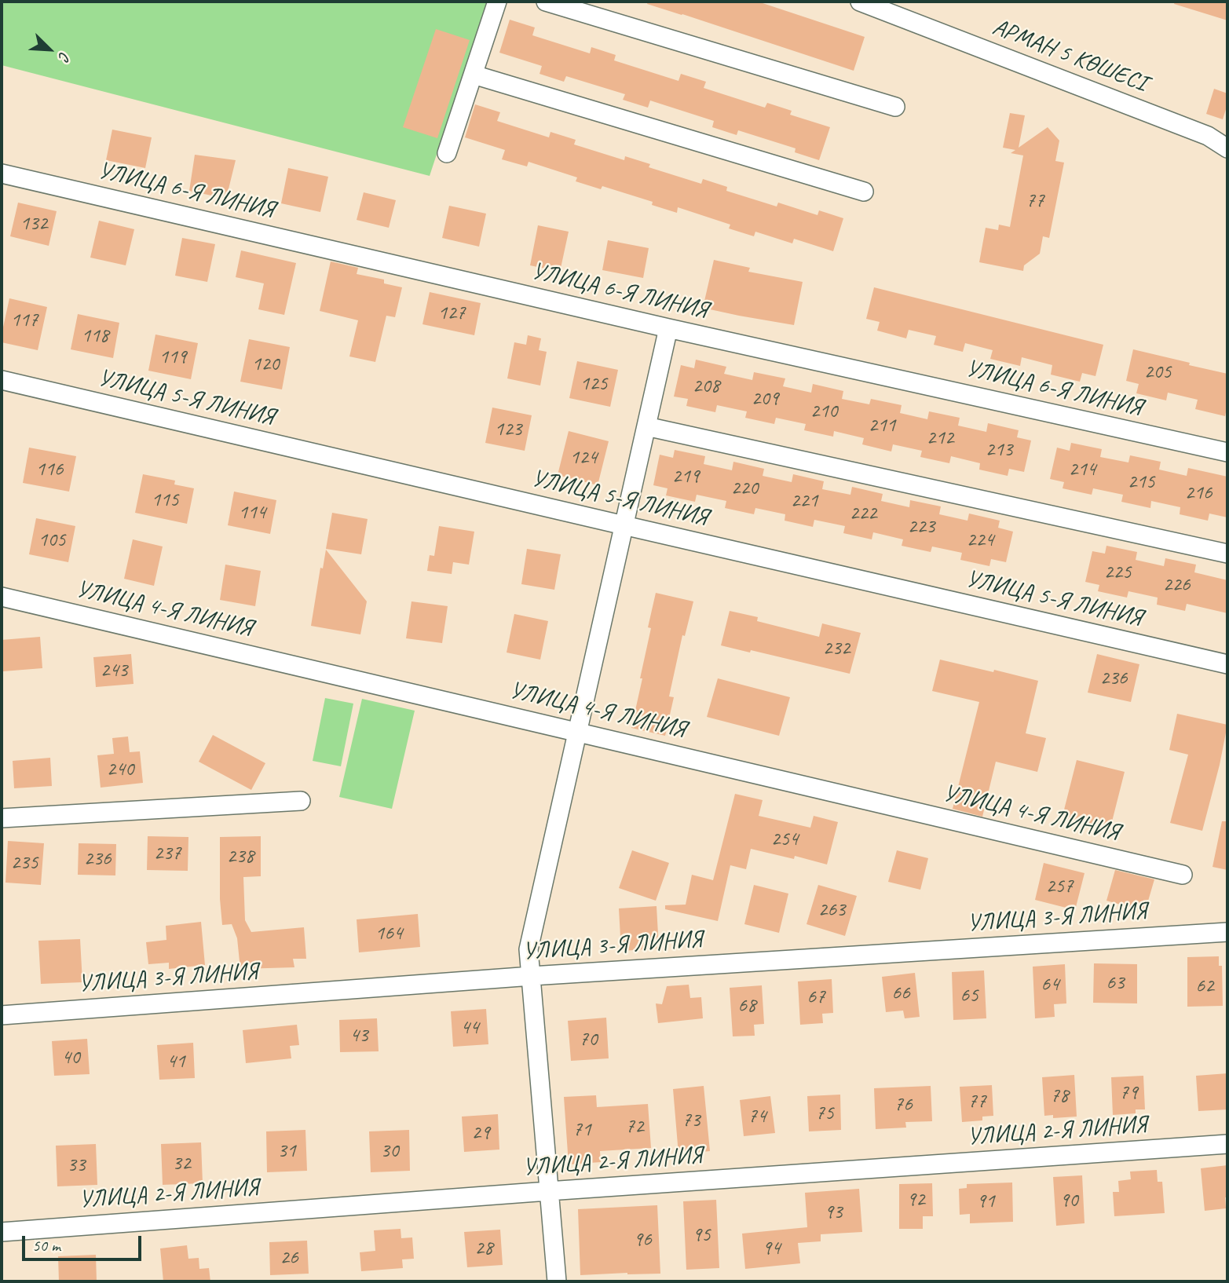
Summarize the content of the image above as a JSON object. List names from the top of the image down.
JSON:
{
  "streets": {
    "street": [
      "АРМАН 5 КӨШЕСІ",
      "УЛИЦА 6-Я ЛИНИЯ",
      "УЛИЦА 5-Я ЛИНИЯ",
      "УЛИЦА 4-Я ЛИНИЯ",
      "УЛИЦА 3-Я ЛИНИЯ",
      "УЛИЦА 2-Я ЛИНИЯ"
    ]
  },
  "house_numbers": [
    "77",
    "132",
    "127",
    "117",
    "118",
    "119",
    "120",
    "205",
    "125",
    "208",
    "209",
    "210",
    "211",
    "123",
    "212",
    "213",
    "124",
    "116",
    "214",
    "219",
    "215",
    "220",
    "216",
    "115",
    "221",
    "114",
    "222",
    "223",
    "105",
    "224",
    "225",
    "226",
    "232",
    "243",
    "236",
    "240",
    "254",
    "237",
    "238",
    "236",
    "235",
    "257",
    "263",
    "164",
    "63",
    "64",
    "62",
    "66",
    "65",
    "67",
    "68",
    "44",
    "43",
    "70",
    "40",
    "41",
    "79",
    "78",
    "77",
    "76",
    "75",
    "74",
    "73",
    "72",
    "71",
    "29",
    "31",
    "30",
    "32",
    "33",
    "92",
    "90",
    "91",
    "93",
    "95",
    "96",
    "28",
    "94",
    "26"
  ],
  "scale_bar": "50 m",
  "north": "bottom right"
}
